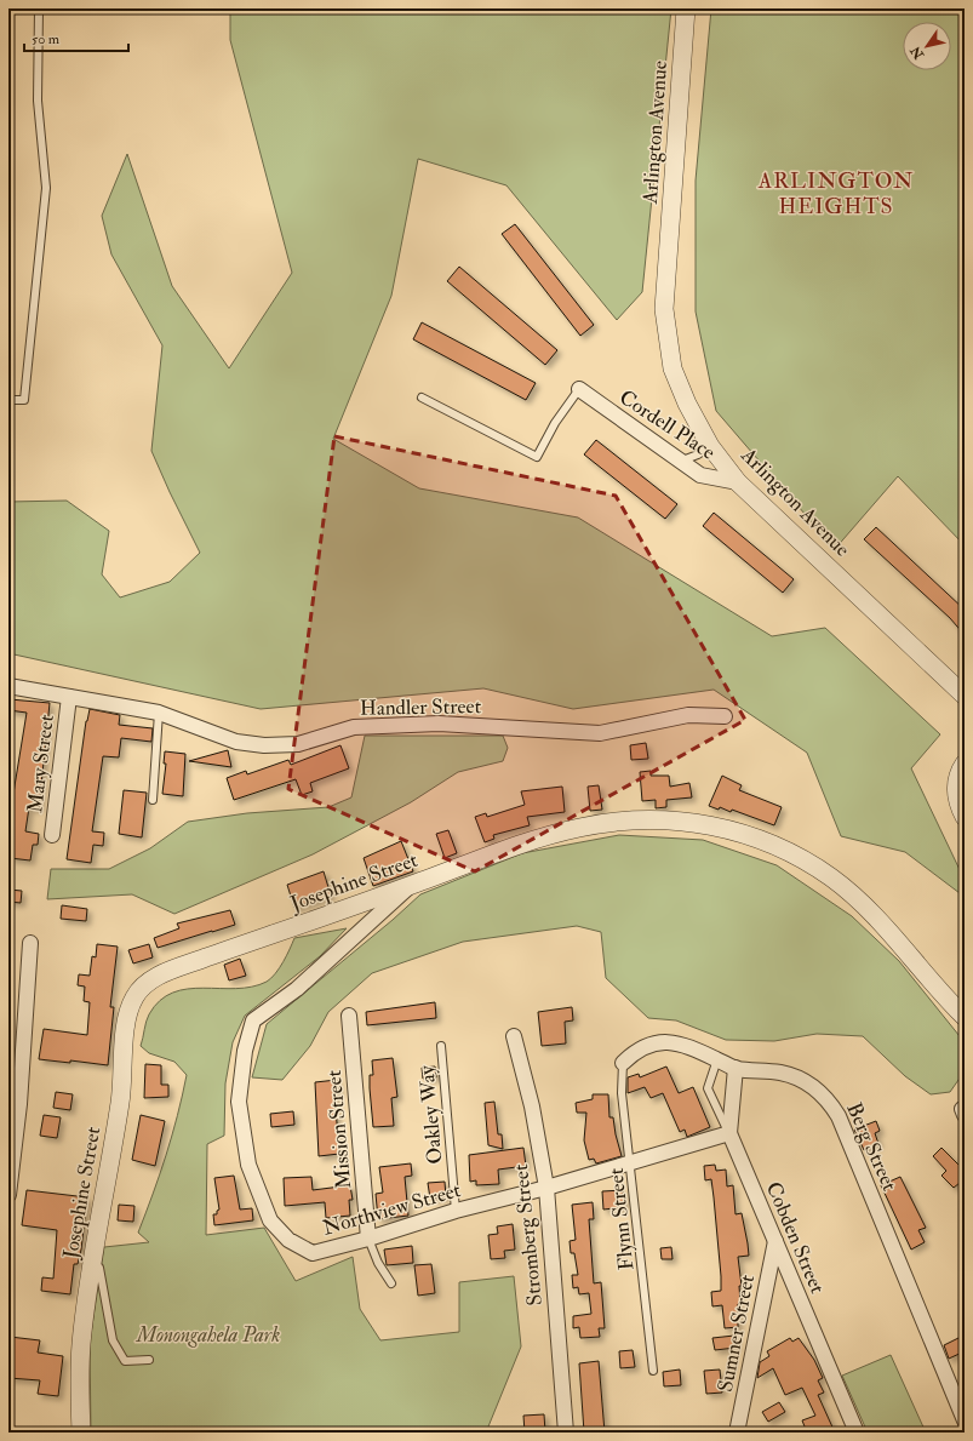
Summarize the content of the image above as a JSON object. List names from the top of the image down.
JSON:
{
  "streets": {
    "street": [
      "Arlington Avenue",
      "Cordell Place",
      "Handler Street",
      "Mary Street",
      "Josephine Street",
      "Mission Street",
      "Berg Street",
      "Northview Street",
      "Stromberg Street",
      "Cobden Street",
      "Sumner Street"
    ],
    "lane": ["Oakley Way", "Flynn Street"]
  },
  "crossings": [
    ["Arlington Avenue", "Cordell Place"],
    ["Handler Street", "Mary Street"],
    ["Josephine Street", "Northview Street"],
    ["Oakley Way", "Northview Street"],
    ["Mission Street", "Northview Street"],
    ["Berg Street", "Flynn Street"],
    ["Berg Street", "Cobden Street"],
    ["Northview Street", "Flynn Street"],
    ["Northview Street", "Stromberg Street"],
    ["Northview Street", "Cobden Street"],
    ["Cobden Street", "Sumner Street"]
  ],
  "districts": ["ARLINGTON HEIGHTS"],
  "parks": ["Monongahela Park"],
  "scale_bar": "50 m",
  "north": "bottom left"
}
